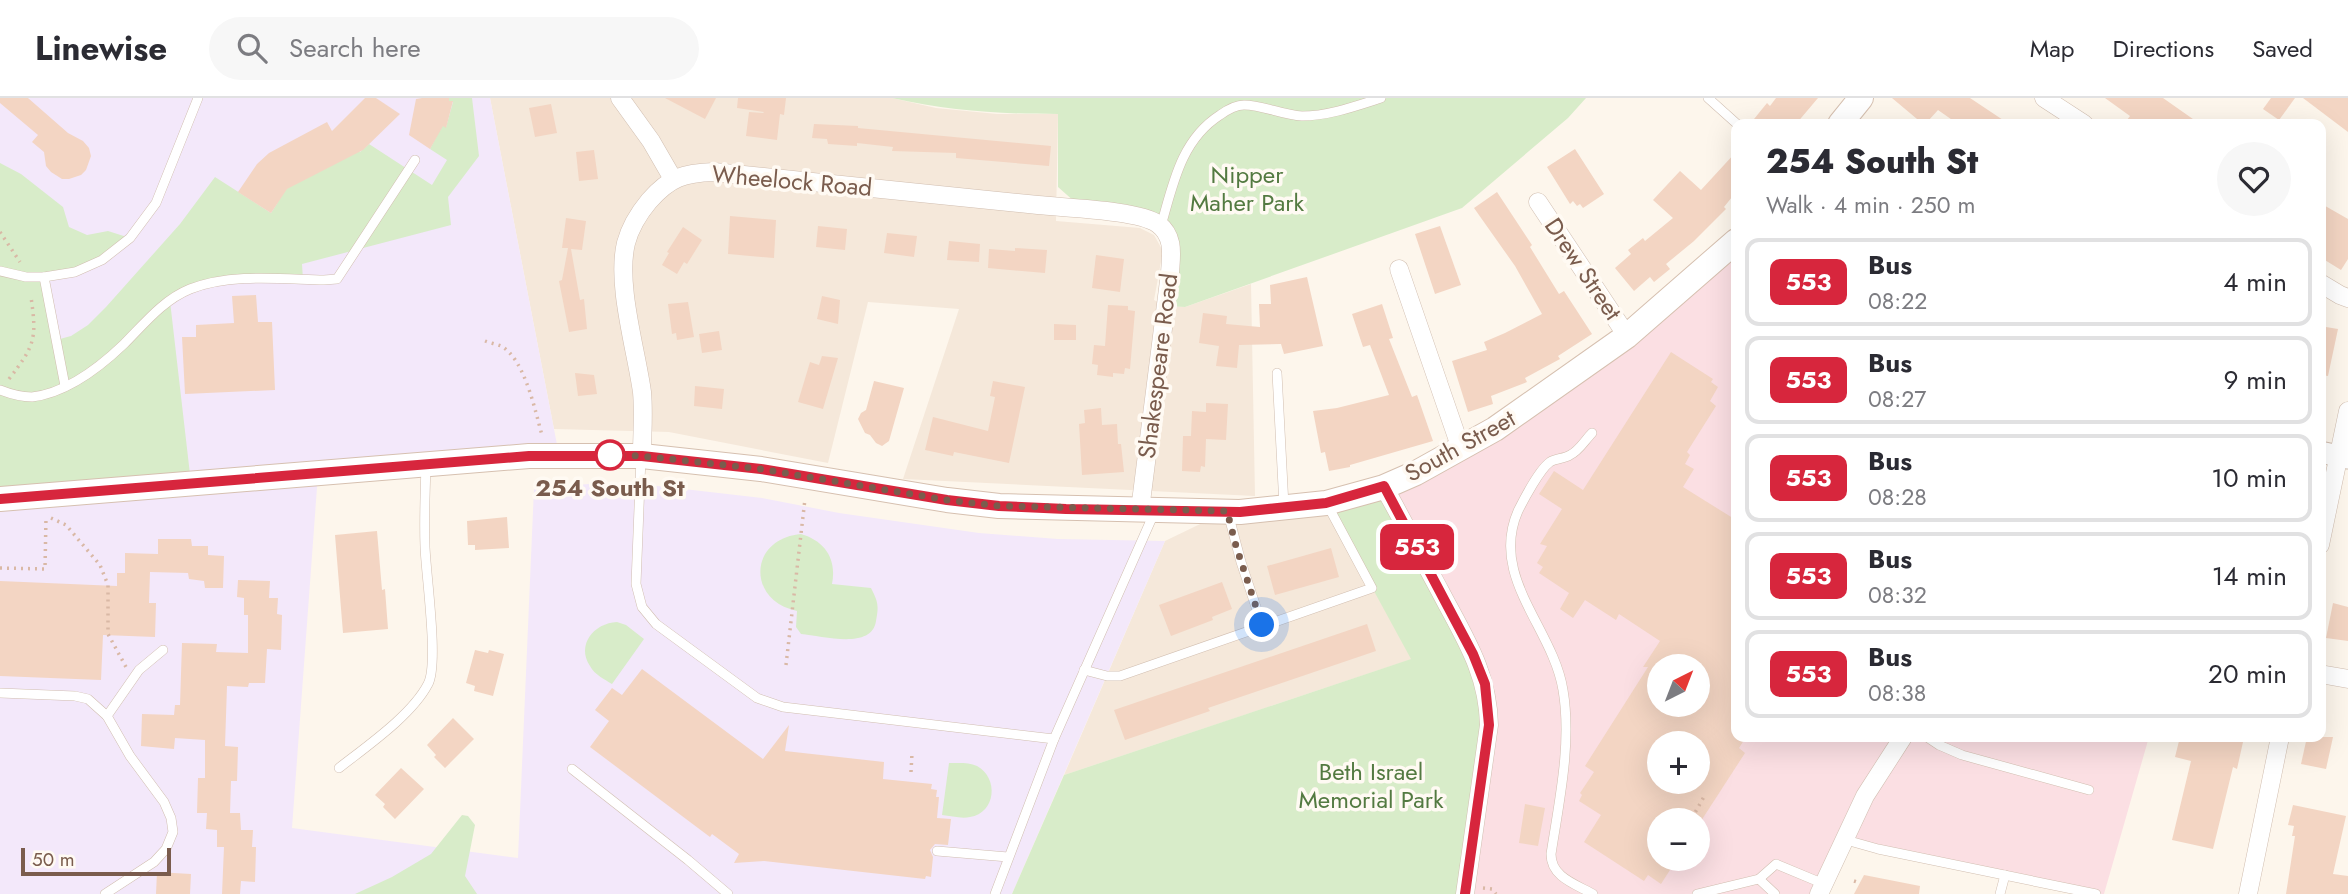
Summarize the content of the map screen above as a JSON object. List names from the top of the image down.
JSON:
{
  "streets": {
    "main road": ["South Street"],
    "street": ["Wheelock Road", "Drew Street", "Shakespeare Road"]
  },
  "crossings": [
    ["Wheelock Road", "Shakespeare Road"],
    ["Drew Street", "South Street"],
    ["Shakespeare Road", "South Street"]
  ],
  "parks": ["Nipper Maher Park", "Beth Israel Memorial Park"],
  "places": ["254 South St"],
  "lines": ["bus line 553"],
  "scale_bar": "50 m",
  "north": "top right",
  "page": {
    "header": "Linewise",
    "search": "Search here",
    "nav": ["Map", "Directions", "Saved"],
    "on_map": "553",
    "heading": ["254 South St", "Walk · 4 min · 250 m"],
    "list": [
      {
        "mark": "553",
        "name": "Bus",
        "note": "08:22",
        "value": "4 min"
      },
      {
        "mark": "553",
        "name": "Bus",
        "note": "08:27",
        "value": "9 min"
      },
      {
        "mark": "553",
        "name": "Bus",
        "note": "08:28",
        "value": "10 min"
      },
      {
        "mark": "553",
        "name": "Bus",
        "note": "08:32",
        "value": "14 min"
      },
      {
        "mark": "553",
        "name": "Bus",
        "note": "08:38",
        "value": "20 min"
      }
    ],
    "map_buttons": ["+", "−"],
    "scale": "50 m"
  }
}
